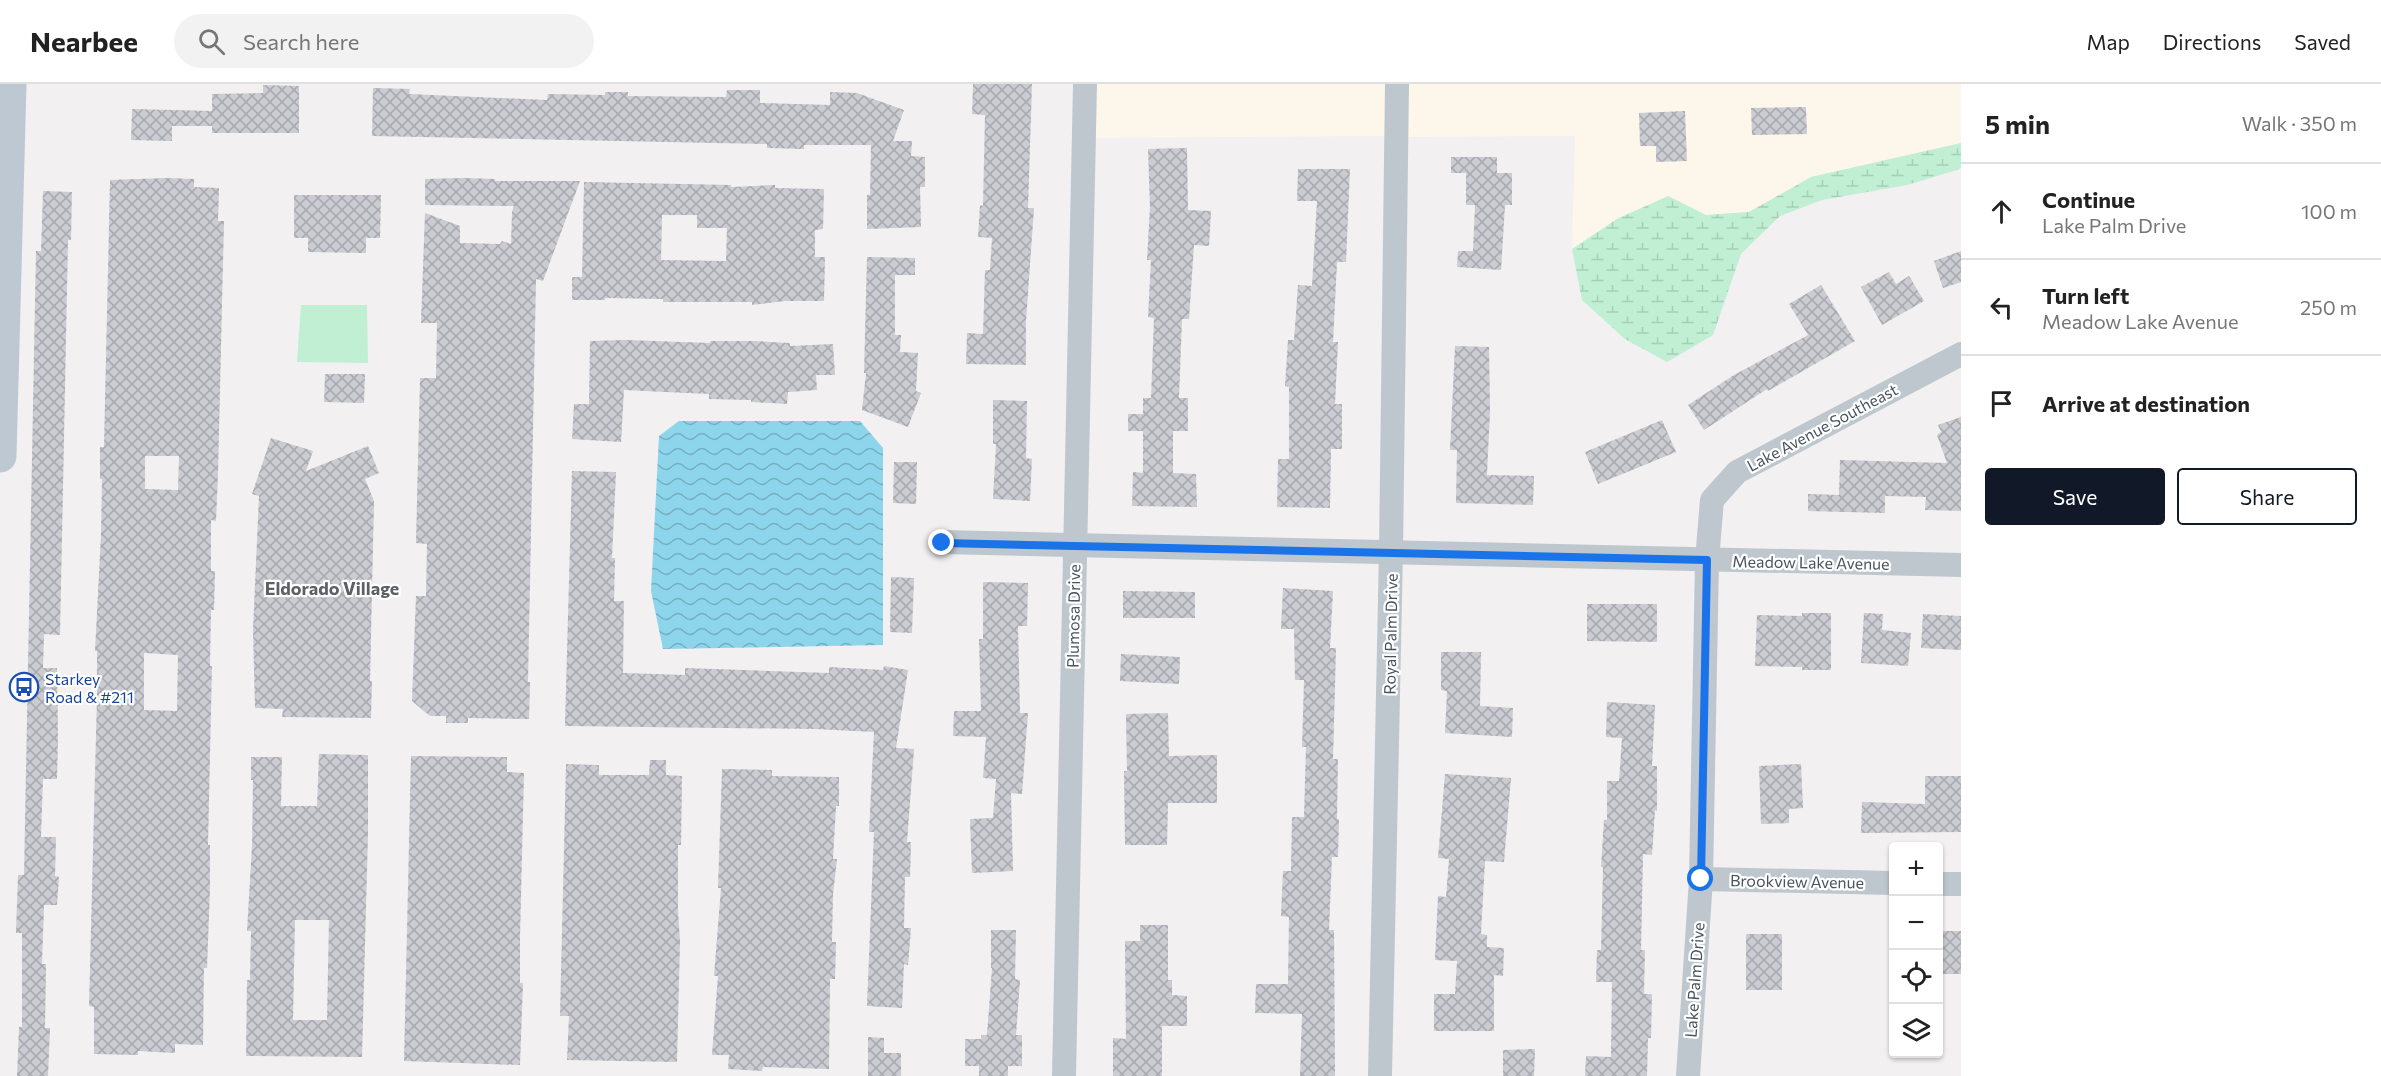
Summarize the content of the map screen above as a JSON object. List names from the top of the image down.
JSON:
{
  "streets": {
    "street": [
      "Lake Avenue Southeast",
      "Meadow Lake Avenue",
      "Plumosa Drive",
      "Royal Palm Drive",
      "Brookview Avenue",
      "Lake Palm Drive"
    ]
  },
  "crossings": [
    ["Lake Avenue Southeast", "Meadow Lake Avenue"],
    ["Lake Avenue Southeast", "Lake Palm Drive"],
    ["Meadow Lake Avenue", "Plumosa Drive"],
    ["Meadow Lake Avenue", "Royal Palm Drive"],
    ["Meadow Lake Avenue", "Lake Palm Drive"],
    ["Brookview Avenue", "Lake Palm Drive"]
  ],
  "districts": ["Eldorado Village"],
  "places": {
    "bus stop": ["Starkey Road & #211"]
  },
  "page": {
    "header": "Nearbee",
    "search": "Search here",
    "nav": ["Map", "Directions", "Saved"],
    "heading": ["5 min", "Walk · 350 m"],
    "list": [
      ["Continue", "Lake Palm Drive", "100 m"],
      ["Turn left", "Meadow Lake Avenue", "250 m"],
      "Arrive at destination"
    ],
    "buttons": ["Save", "Share"],
    "map_buttons": ["+", "−"]
  }
}
